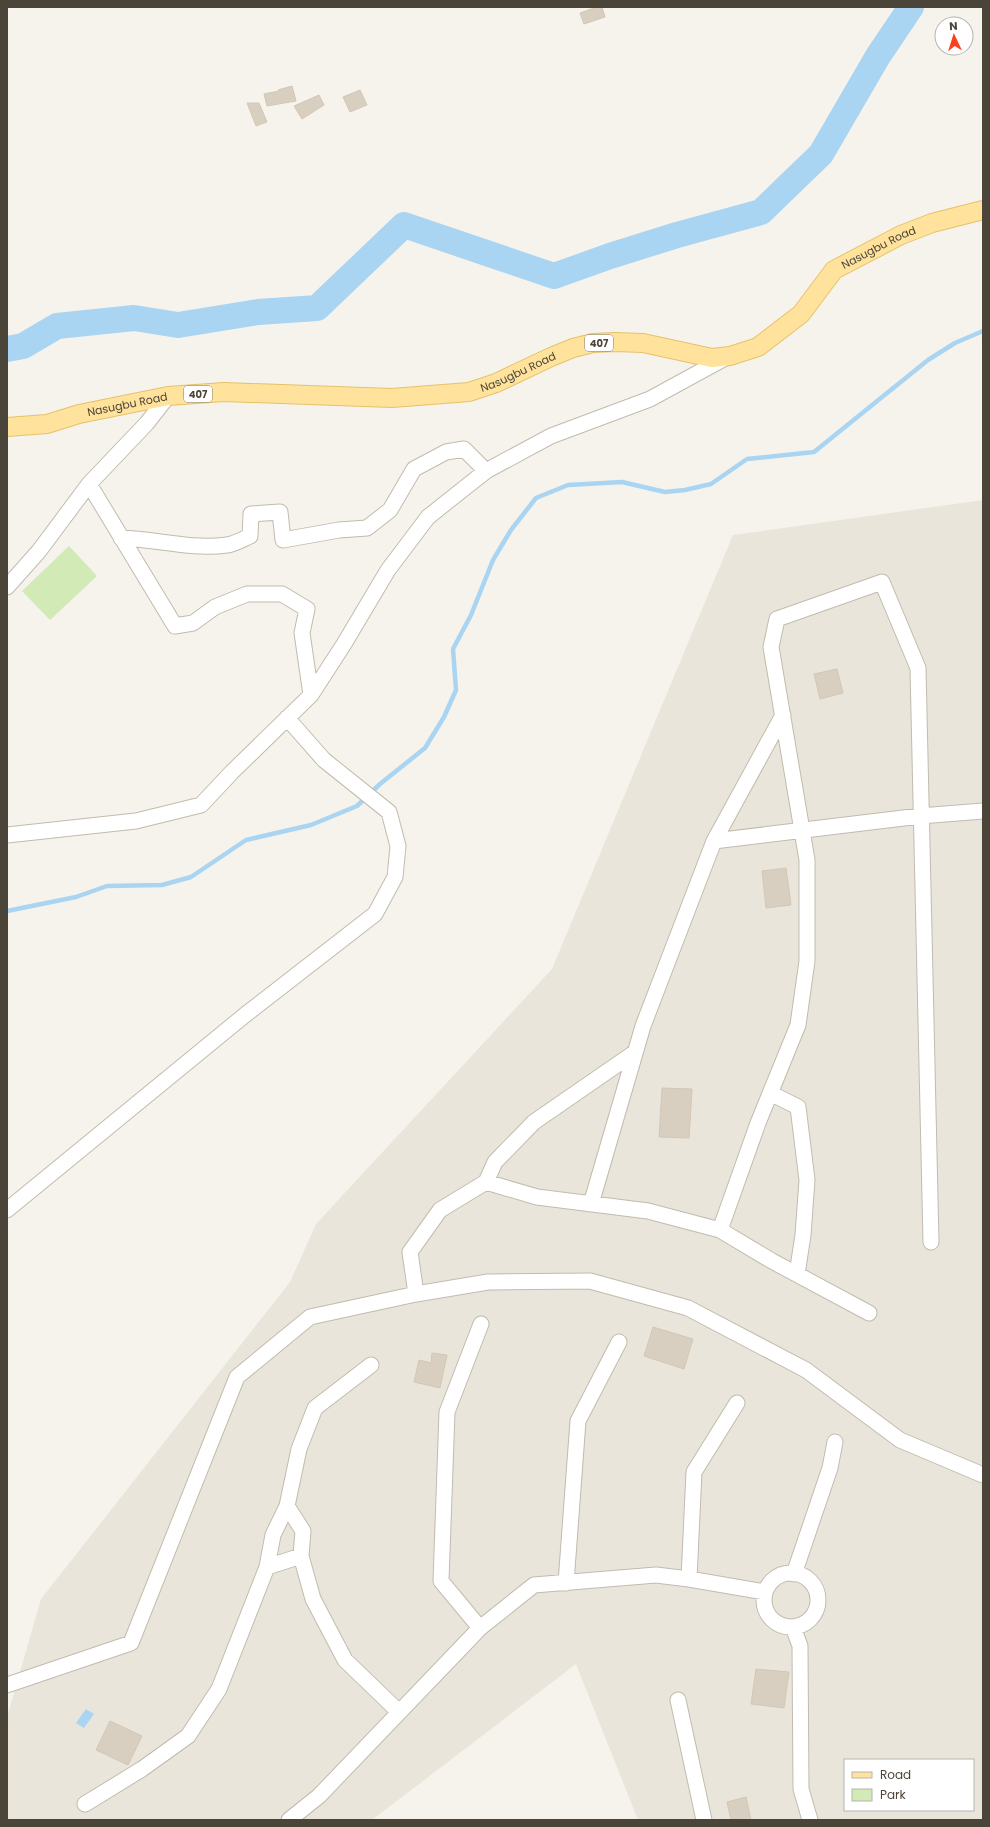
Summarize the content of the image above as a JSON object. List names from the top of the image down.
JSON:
{
  "streets": {
    "main road": ["Nasugbu Road", "407"]
  },
  "legend": ["Road", "Park"],
  "north": "top"
}
